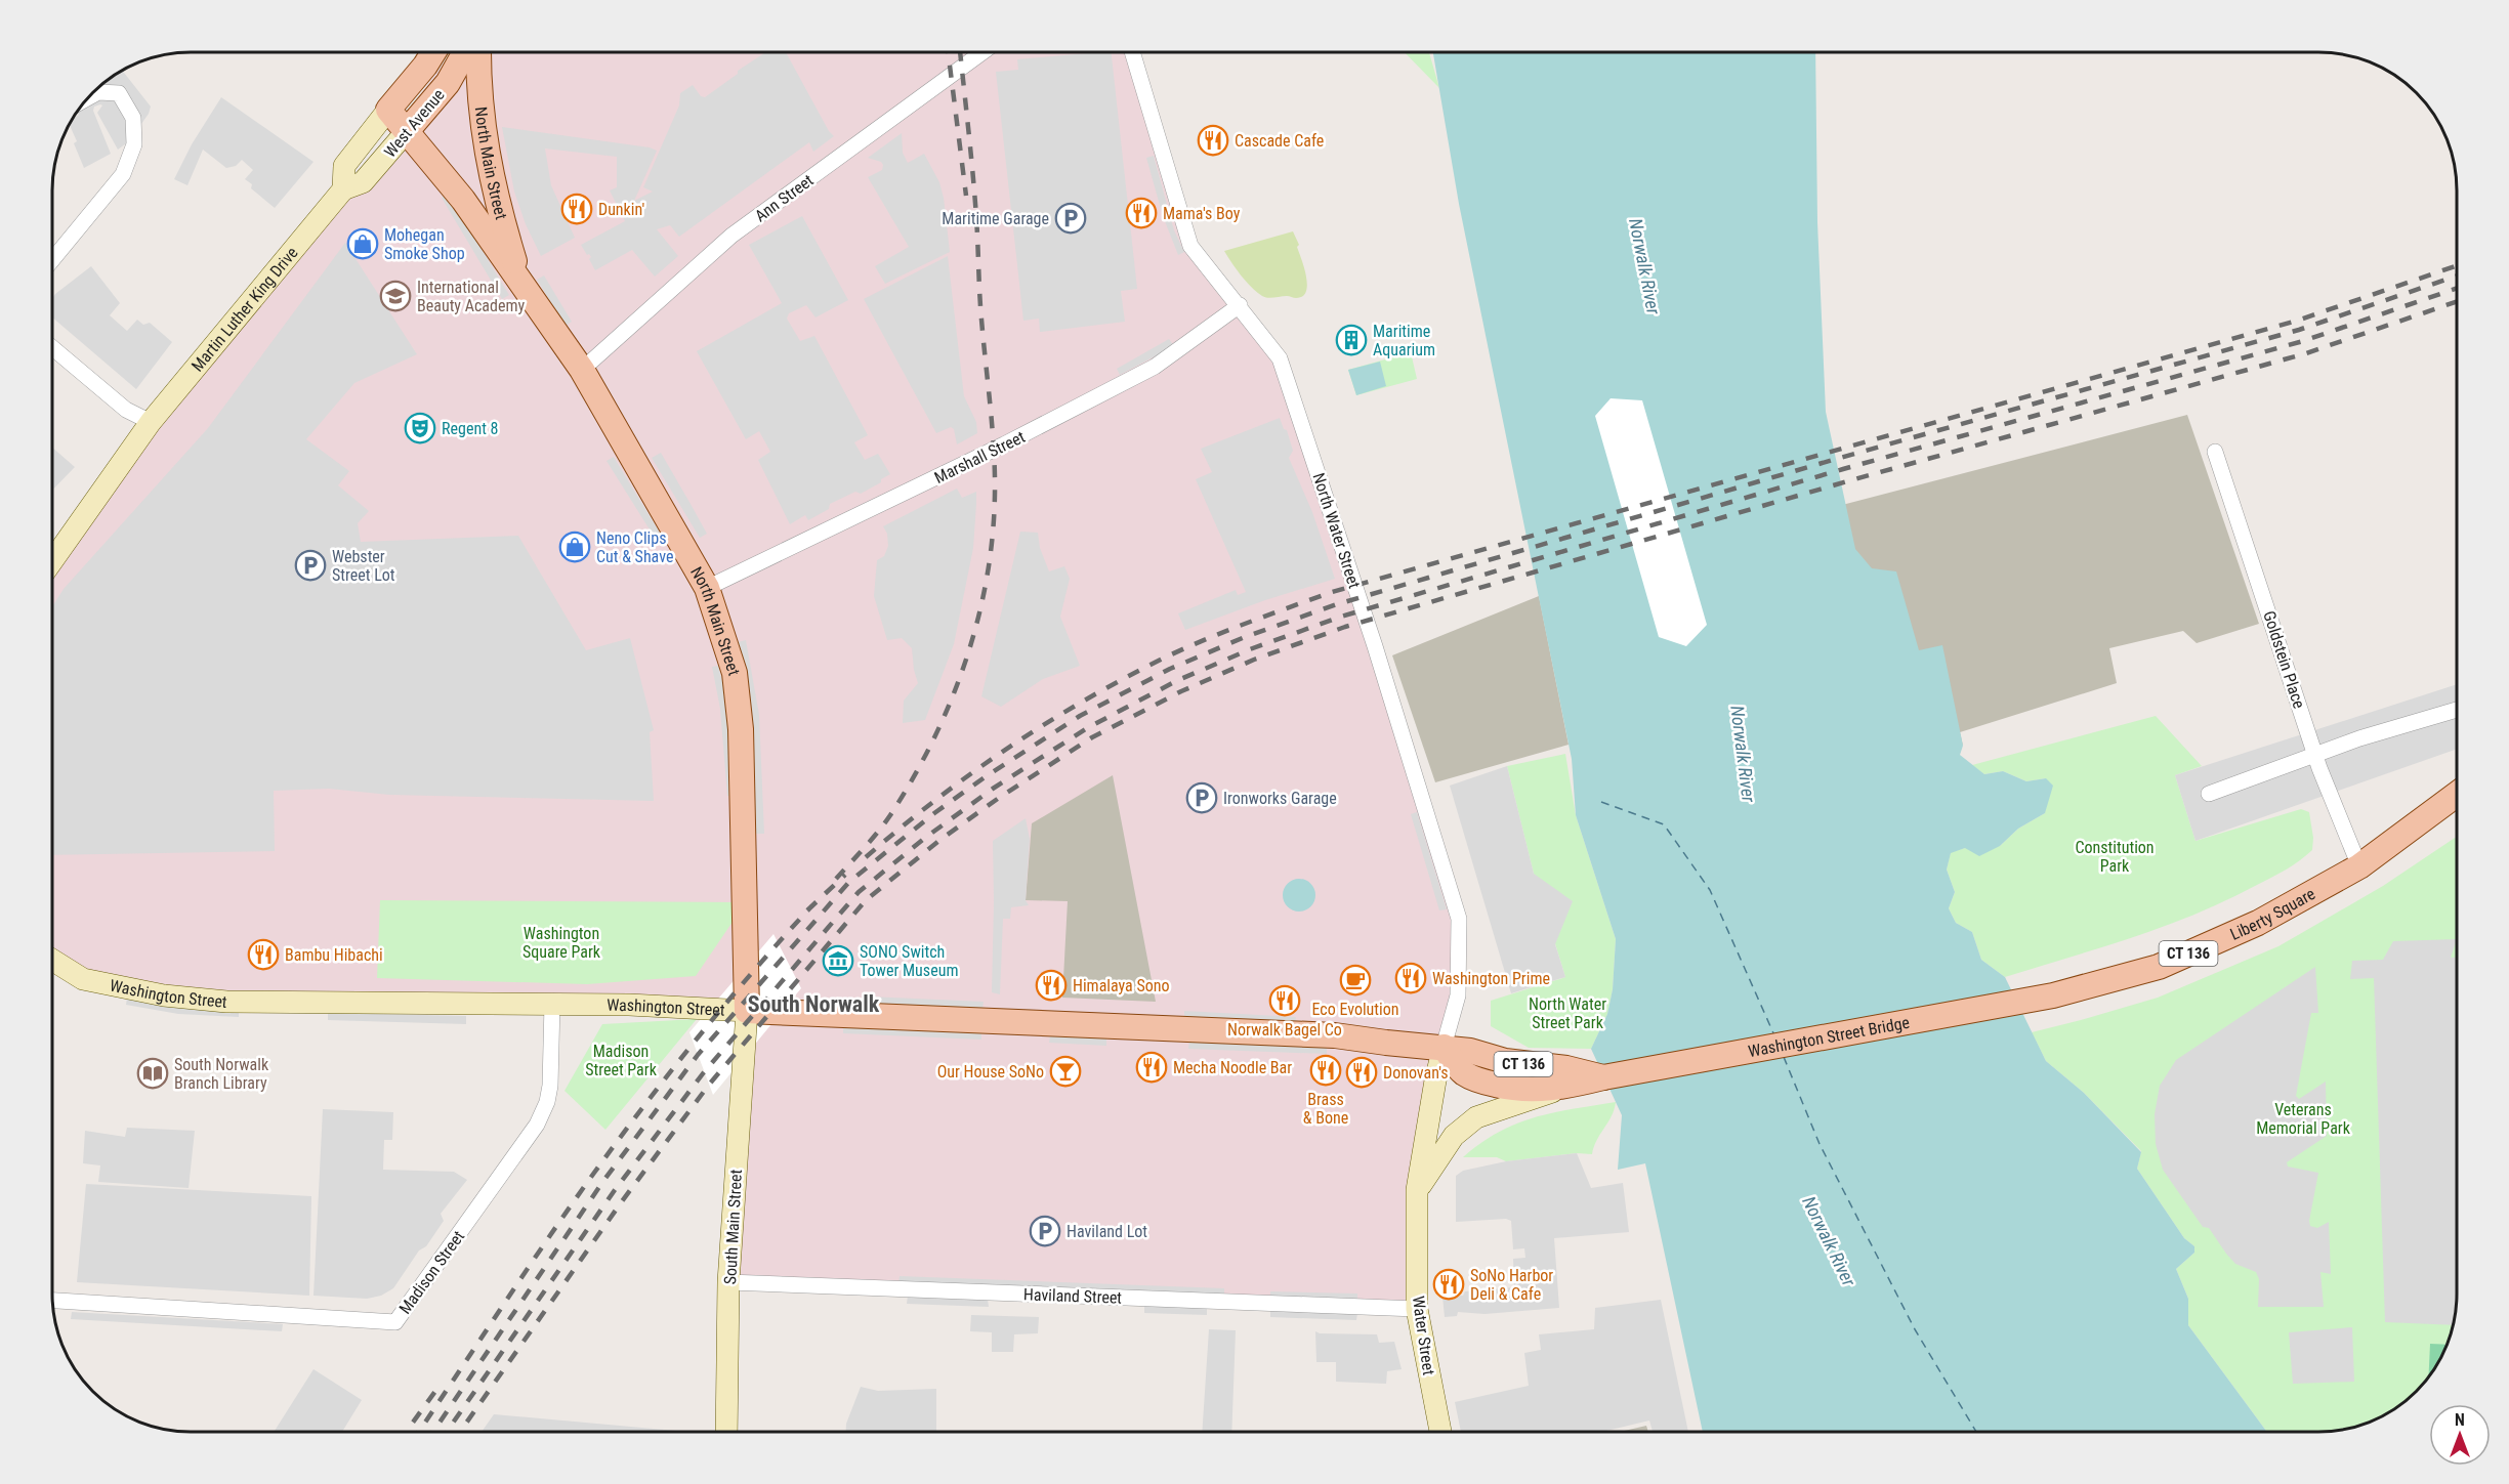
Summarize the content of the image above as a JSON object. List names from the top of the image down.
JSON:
{
  "streets": {
    "main road": [
      "West Avenue",
      "North Main Street",
      "Martin Luther King Drive",
      "Liberty Square",
      "CT 136",
      "Washington Street",
      "Washington Street Bridge",
      "South Main Street",
      "Water Street"
    ],
    "street": [
      "Ann Street",
      "Marshall Street",
      "North Water Street",
      "Goldstein Place",
      "Madison Street",
      "Haviland Street"
    ]
  },
  "crossings": [
    ["West Avenue", "North Main Street"],
    ["West Avenue", "Martin Luther King Drive"],
    ["North Main Street", "Ann Street"],
    ["North Main Street", "Martin Luther King Drive"],
    ["North Main Street", "Marshall Street"],
    ["North Main Street", "Washington Street"],
    ["North Main Street", "South Main Street"],
    ["Marshall Street", "North Water Street"],
    ["North Water Street", "Washington Street"],
    ["North Water Street", "Water Street"],
    ["Goldstein Place", "Liberty Square"],
    ["Liberty Square", "Washington Street Bridge"],
    ["CT 136", "Washington Street"],
    ["CT 136", "Washington Street Bridge"],
    ["CT 136", "Water Street"],
    ["Washington Street", "Washington Street Bridge"],
    ["Washington Street", "South Main Street"],
    ["Washington Street", "Madison Street"],
    ["Washington Street", "Water Street"],
    ["South Main Street", "Haviland Street"],
    ["Haviland Street", "Water Street"]
  ],
  "districts": ["South Norwalk"],
  "water": ["Norwalk River"],
  "parks": [
    "Constitution Park",
    "Washington Square Park",
    "North Water Street Park",
    "Madison Street Park",
    "Veterans Memorial Park"
  ],
  "places": {
    "restaurant": [
      "Cascade Cafe",
      "Dunkin'",
      "Mama's Boy",
      "Bambu Hibachi",
      "Washington Prime",
      "Himalaya Sono",
      "Norwalk Bagel Co",
      "Mecha Noodle Bar",
      "Brass & Bone",
      "Donovan's",
      "SoNo Harbor Deli & Cafe"
    ],
    "parking": [
      "Maritime Garage",
      "Webster Street Lot",
      "Ironworks Garage",
      "Haviland Lot"
    ],
    "shop": ["Mohegan Smoke Shop", "Neno Clips Cut & Shave"],
    "school or university": ["International Beauty Academy"],
    "building": ["Maritime Aquarium"],
    "theatre": ["Regent 8"],
    "museum": ["SONO Switch Tower Museum"],
    "cafe": ["Eco Evolution"],
    "bar": ["Our House SoNo"],
    "library": ["South Norwalk Branch Library"]
  },
  "north": "top"
}
